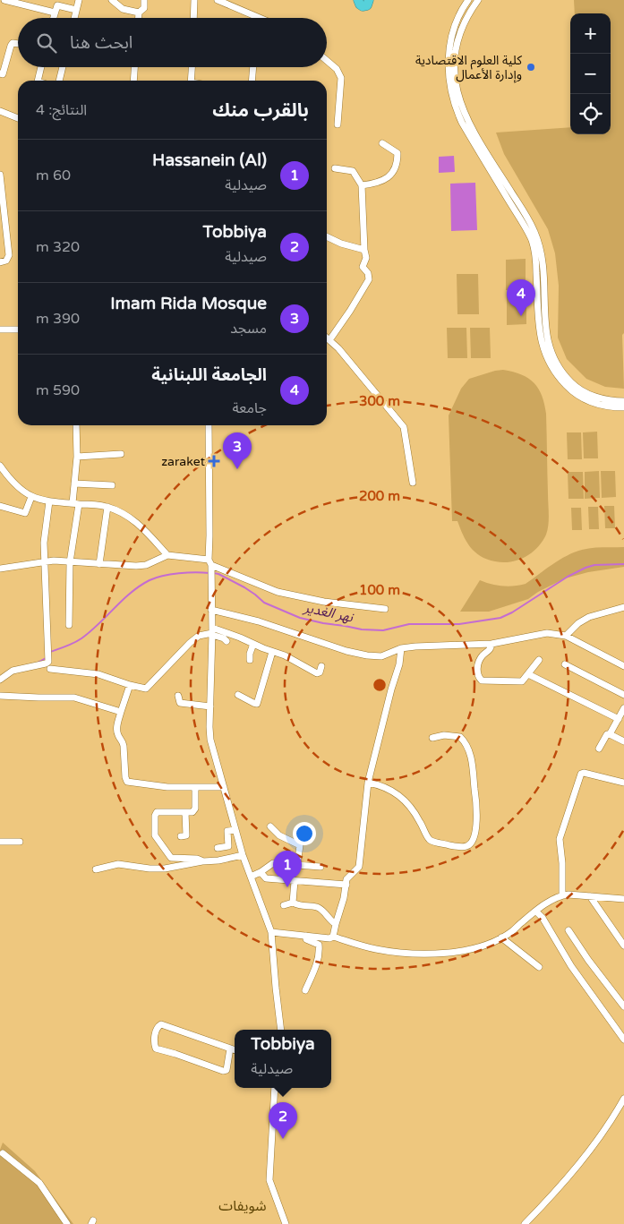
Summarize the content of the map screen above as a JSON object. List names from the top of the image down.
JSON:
{
  "districts": ["شويفات"],
  "water": ["نهر الغدير"],
  "places": {
    "other": ["كلية العلوم الاقتصادية وإدارة الأعمال"],
    "health": ["zaraket"]
  },
  "page": {
    "map_buttons": ["+", "−"],
    "search": "ابحث هنا",
    "heading": ["بالقرب منك", "النتائج: 4"],
    "list": [
      {
        "mark": "1",
        "name": "Hassanein (Al)",
        "note": "صيدلية",
        "value": "60 m"
      },
      {
        "mark": "2",
        "name": "Tobbiya",
        "note": "صيدلية",
        "value": "320 m"
      },
      {
        "mark": "3",
        "name": "Imam Rida Mosque",
        "note": "مسجد",
        "value": "390 m"
      },
      {
        "mark": "4",
        "name": "الجامعة اللبنانية",
        "note": "جامعة",
        "value": "590 m"
      }
    ],
    "pins": [
      "4",
      "3",
      "1",
      "2"
    ],
    "popup": ["Tobbiya", "صيدلية"]
  },
  "rings": ["300 m", "200 m", "100 m"]
}
